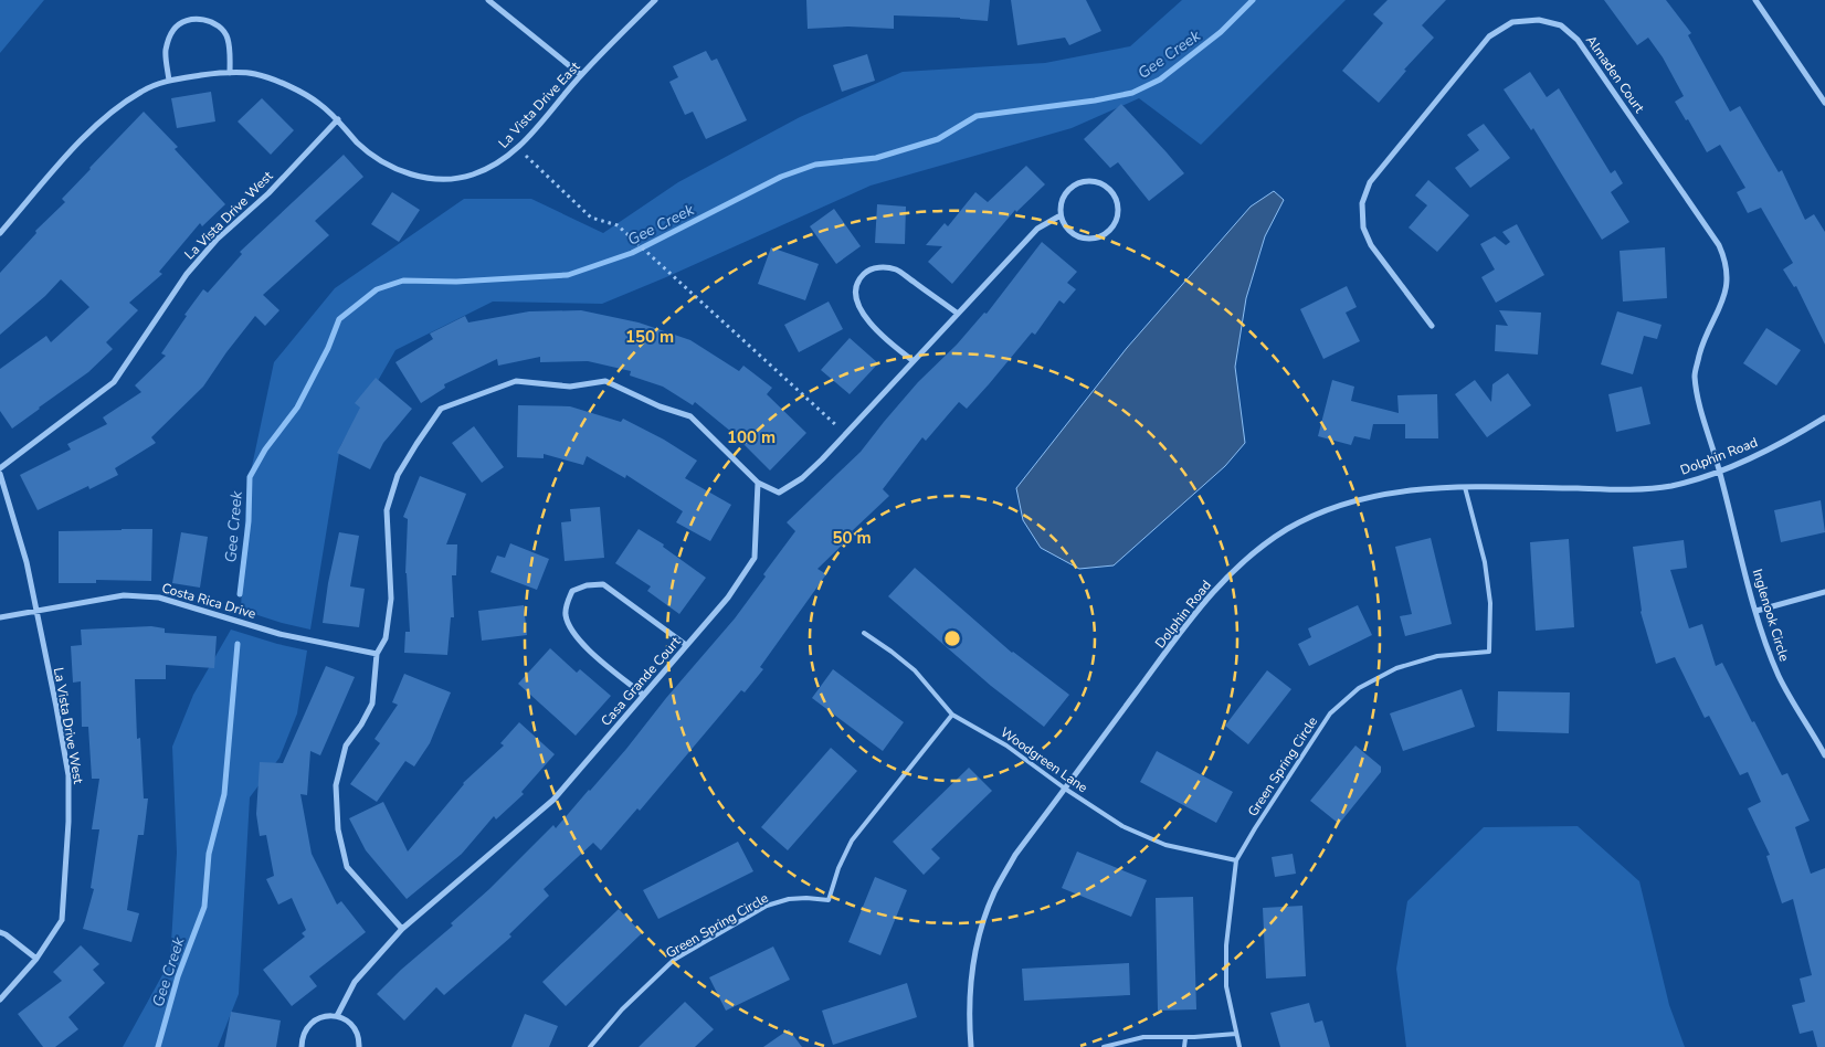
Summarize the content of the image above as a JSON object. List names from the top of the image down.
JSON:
{
  "streets": {
    "street": [
      "Almaden Court",
      "La Vista Drive East",
      "La Vista Drive West",
      "Dolphin Road",
      "Costa Rica Drive",
      "Inglenook Circle",
      "Casa Grande Court"
    ],
    "lane": ["Woodgreen Lane", "Green Spring Circle"]
  },
  "crossings": [
    ["Almaden Court", "Dolphin Road"],
    ["Almaden Court", "Inglenook Circle"],
    ["La Vista Drive East", "La Vista Drive West"],
    ["La Vista Drive West", "Costa Rica Drive"],
    ["Dolphin Road", "Inglenook Circle"],
    ["Dolphin Road", "Woodgreen Lane"],
    ["Dolphin Road", "Green Spring Circle"],
    ["Woodgreen Lane", "Green Spring Circle"]
  ],
  "water": ["Gee Creek"],
  "rings": ["150 m", "100 m", "50 m"]
}
